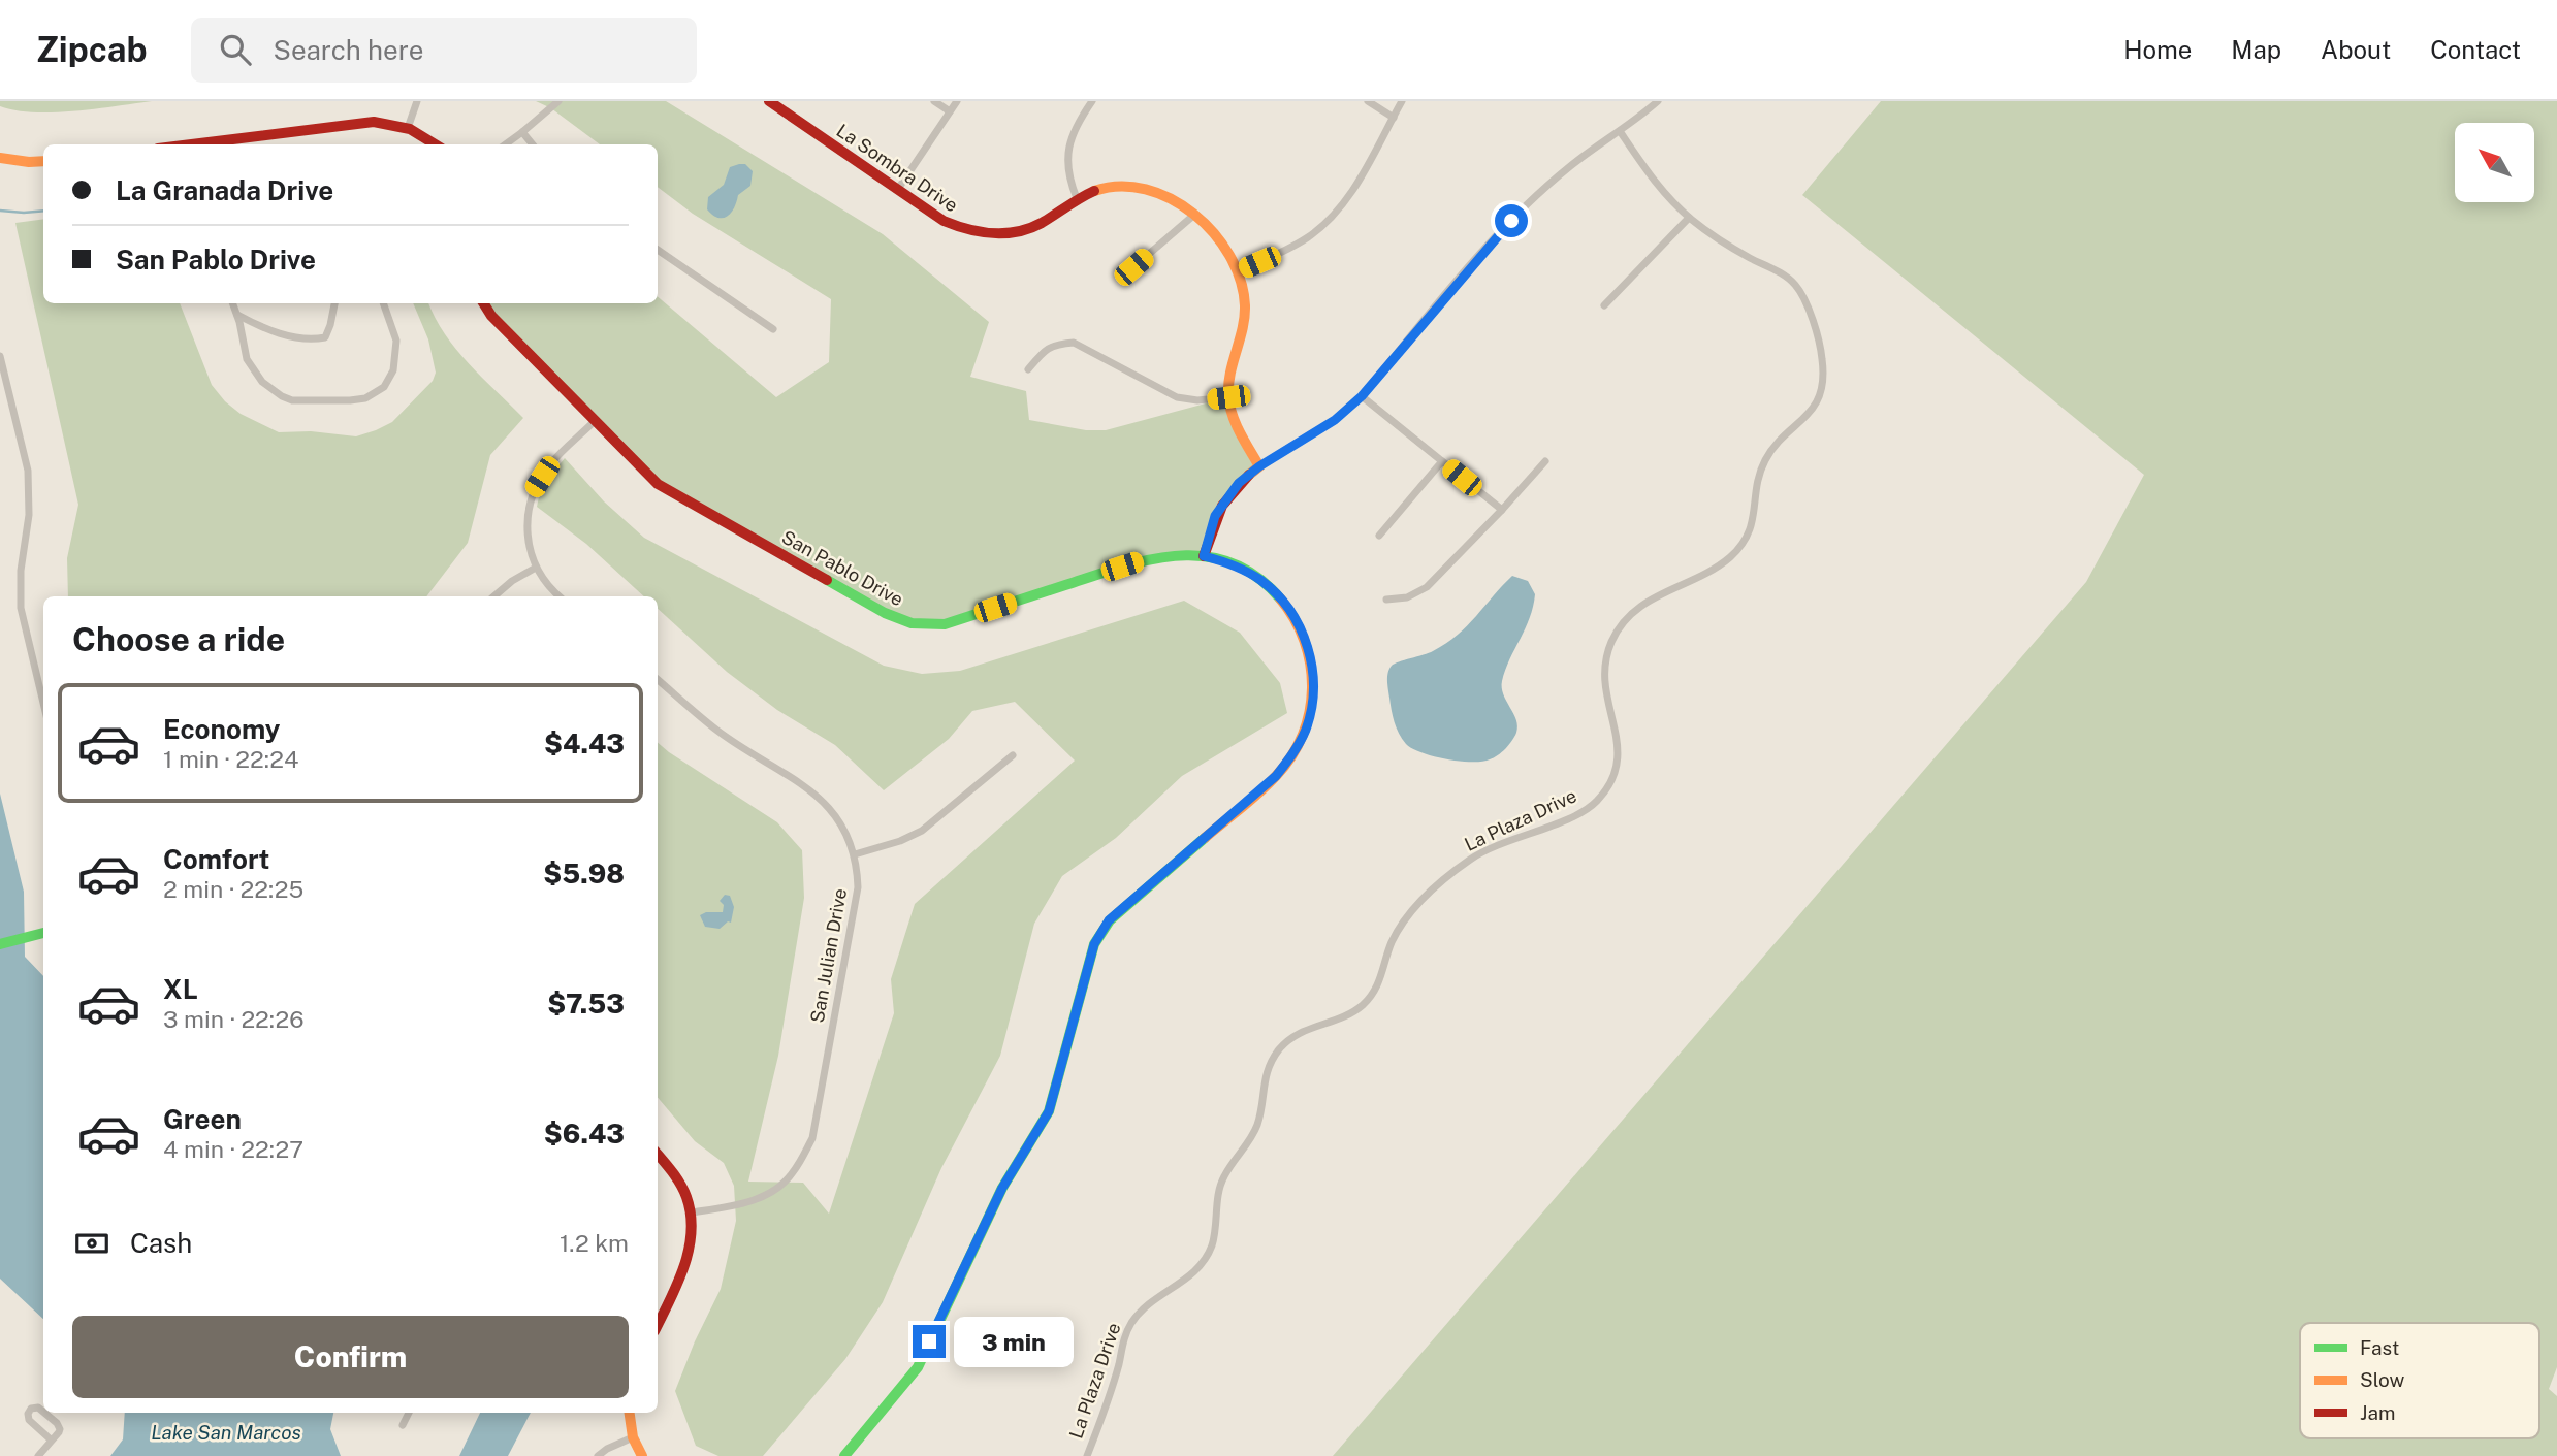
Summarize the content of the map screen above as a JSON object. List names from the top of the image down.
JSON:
{
  "streets": {
    "street": [
      "La Sombra Drive",
      "San Pablo Drive",
      "La Plaza Drive",
      "San Julian Drive"
    ]
  },
  "water": ["Lake San Marcos"],
  "legend": ["Fast", "Slow", "Jam"],
  "north": "top left",
  "page": {
    "header": "Zipcab",
    "search": "Search here",
    "nav": [
      "Home",
      "Map",
      "About",
      "Contact"
    ],
    "banner": ["La Granada Drive", "San Pablo Drive"],
    "heading": "Choose a ride",
    "list": [
      {
        "name": "Economy",
        "note": "1 min · 22:24",
        "value": "$4.43"
      },
      {
        "name": "Comfort",
        "note": "2 min · 22:25",
        "value": "$5.98"
      },
      {
        "name": "XL",
        "note": "3 min · 22:26",
        "value": "$7.53"
      },
      {
        "name": "Green",
        "note": "4 min · 22:27",
        "value": "$6.43"
      }
    ],
    "pay": ["Cash", "1.2 km"],
    "buttons": "Confirm",
    "bubble": "3 min"
  }
}
